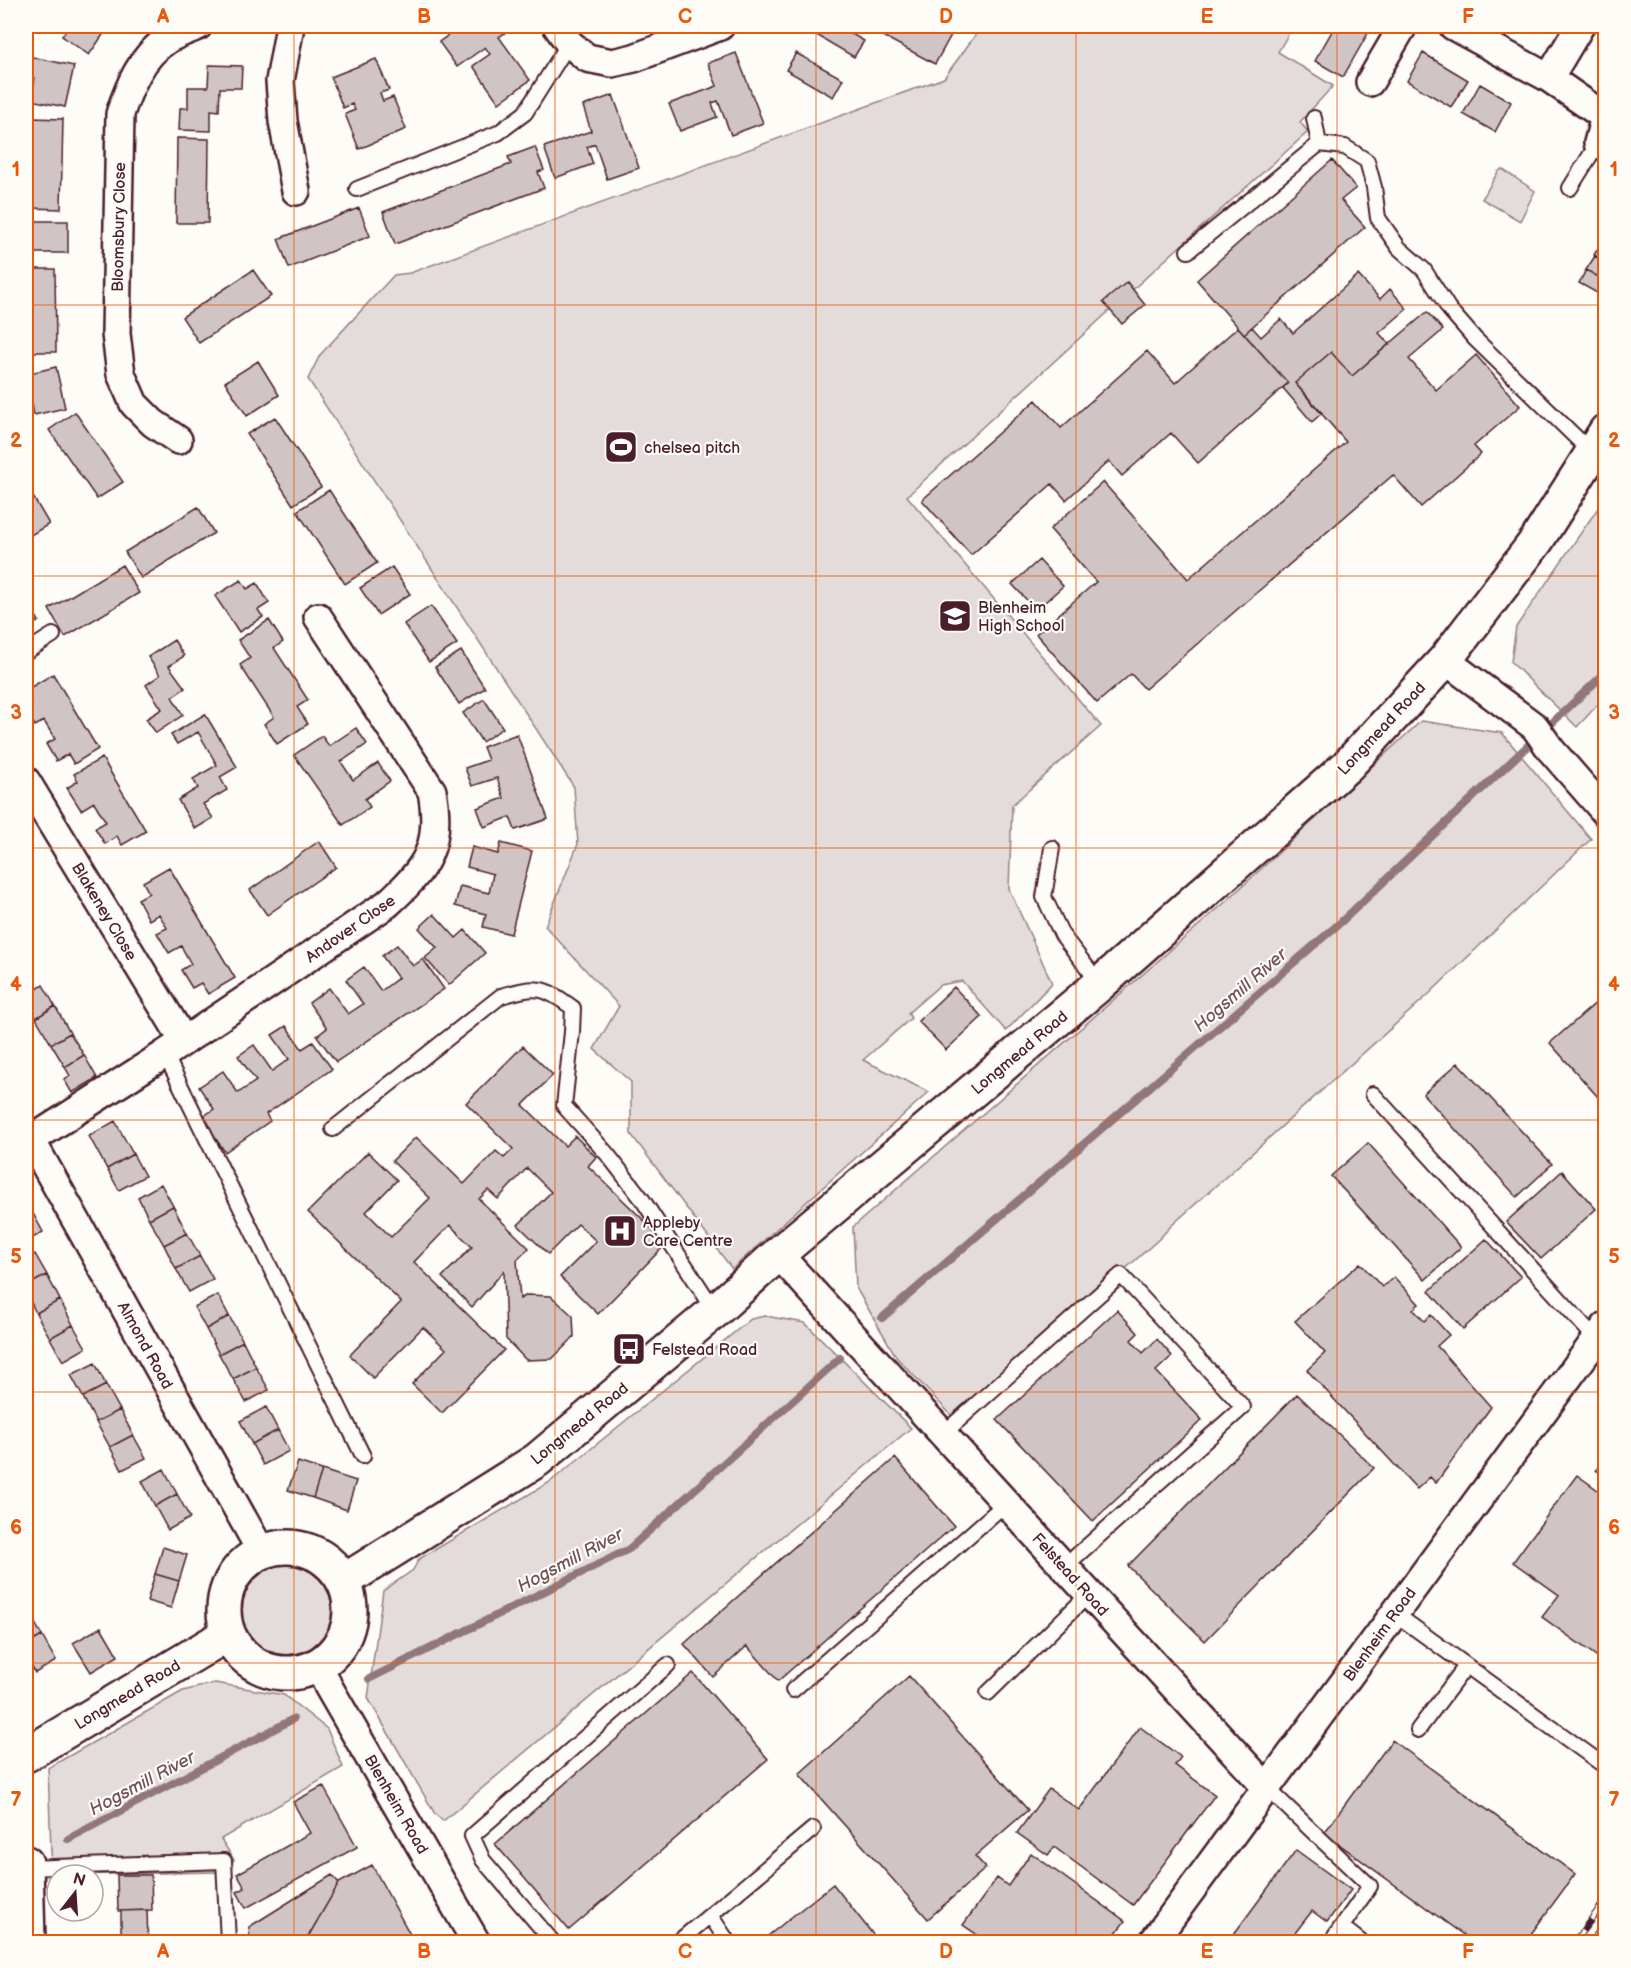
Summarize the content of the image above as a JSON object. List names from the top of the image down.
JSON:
{
  "streets": {
    "street": [
      "Bloomsbury Close",
      "Longmead Road",
      "Blakeney Close",
      "Andover Close",
      "Almond Road",
      "Felstead Road",
      "Blenheim Road"
    ]
  },
  "crossings": [
    ["Longmead Road", "Almond Road"],
    ["Longmead Road", "Felstead Road"],
    ["Longmead Road", "Blenheim Road"],
    ["Blakeney Close", "Andover Close"],
    ["Andover Close", "Almond Road"],
    ["Almond Road", "Blenheim Road"],
    ["Felstead Road", "Blenheim Road"]
  ],
  "water": ["Hogsmill River"],
  "places": {
    "sports": ["chelsea pitch"],
    "school or university": ["Blenheim High School"],
    "hospital": ["Appleby Care Centre"],
    "bus stop": ["Felstead Road"]
  },
  "north": "top",
  "grid": {
    "columns": [
      "A",
      "B",
      "C",
      "D",
      "E",
      "F"
    ],
    "rows": [
      "1",
      "2",
      "3",
      "4",
      "5",
      "6",
      "7"
    ]
  }
}
